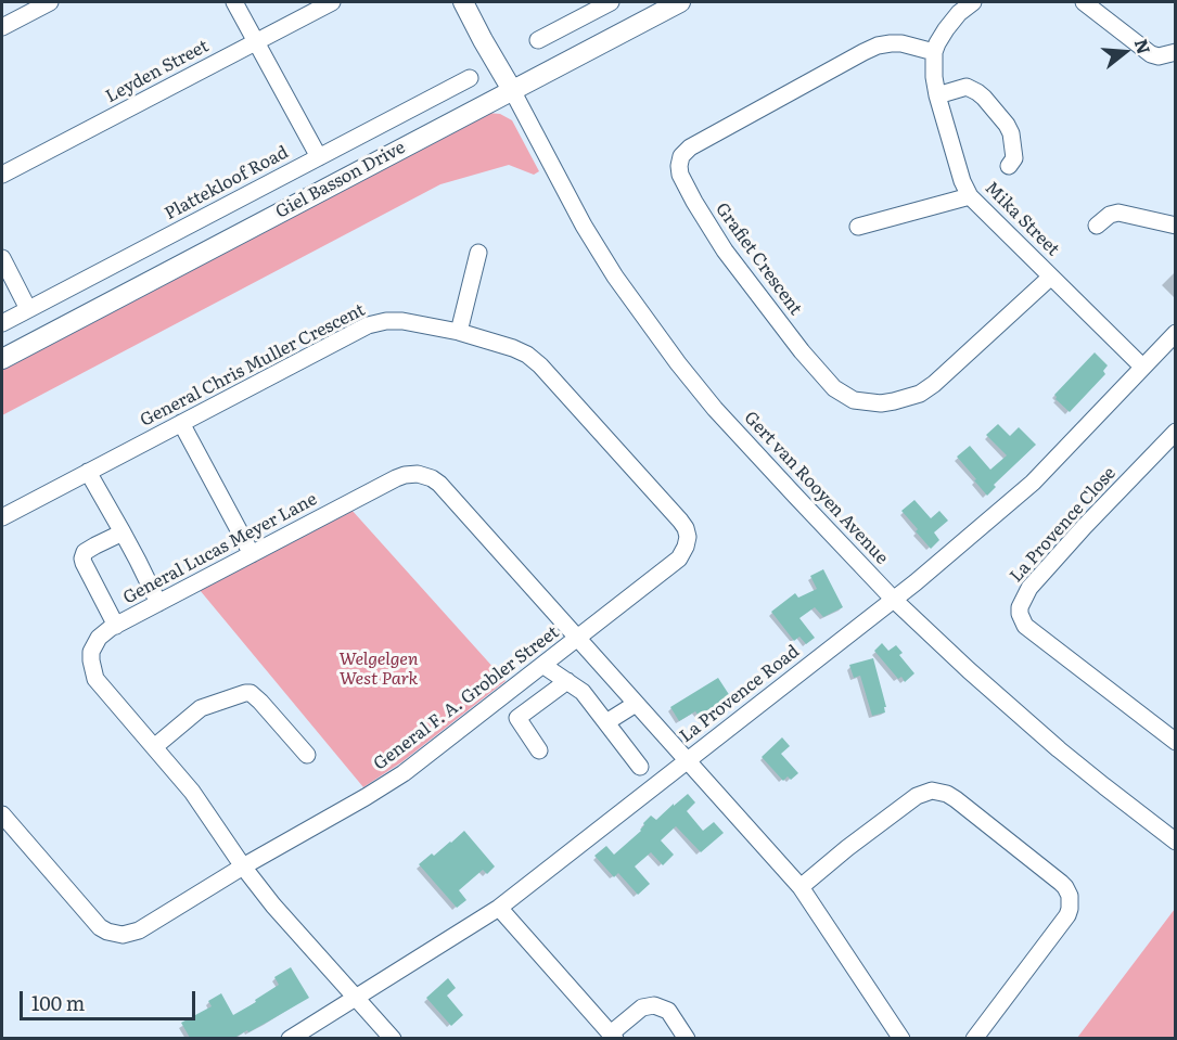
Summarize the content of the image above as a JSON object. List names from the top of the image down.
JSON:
{
  "streets": {
    "main road": ["Giel Basson Drive"],
    "street": [
      "Leyden Street",
      "Plattekloof Road",
      "Mika Street",
      "Grafiet Crescent",
      "General Chris Muller Crescent",
      "Gert van Rooyen Avenue",
      "La Provence Close",
      "General Lucas Meyer Lane",
      "La Provence Road",
      "General F. A. Grobler Street"
    ]
  },
  "crossings": [
    ["Giel Basson Drive", "Gert van Rooyen Avenue"],
    ["Mika Street", "Grafiet Crescent"],
    ["Mika Street", "La Provence Road"],
    ["General Chris Muller Crescent", "General Lucas Meyer Lane"],
    ["General Chris Muller Crescent", "General F. A. Grobler Street"],
    ["Gert van Rooyen Avenue", "La Provence Road"],
    ["General Lucas Meyer Lane", "La Provence Road"],
    ["General Lucas Meyer Lane", "General F. A. Grobler Street"]
  ],
  "parks": ["Welgelgen West Park"],
  "scale_bar": "100 m",
  "north": "right"
}
